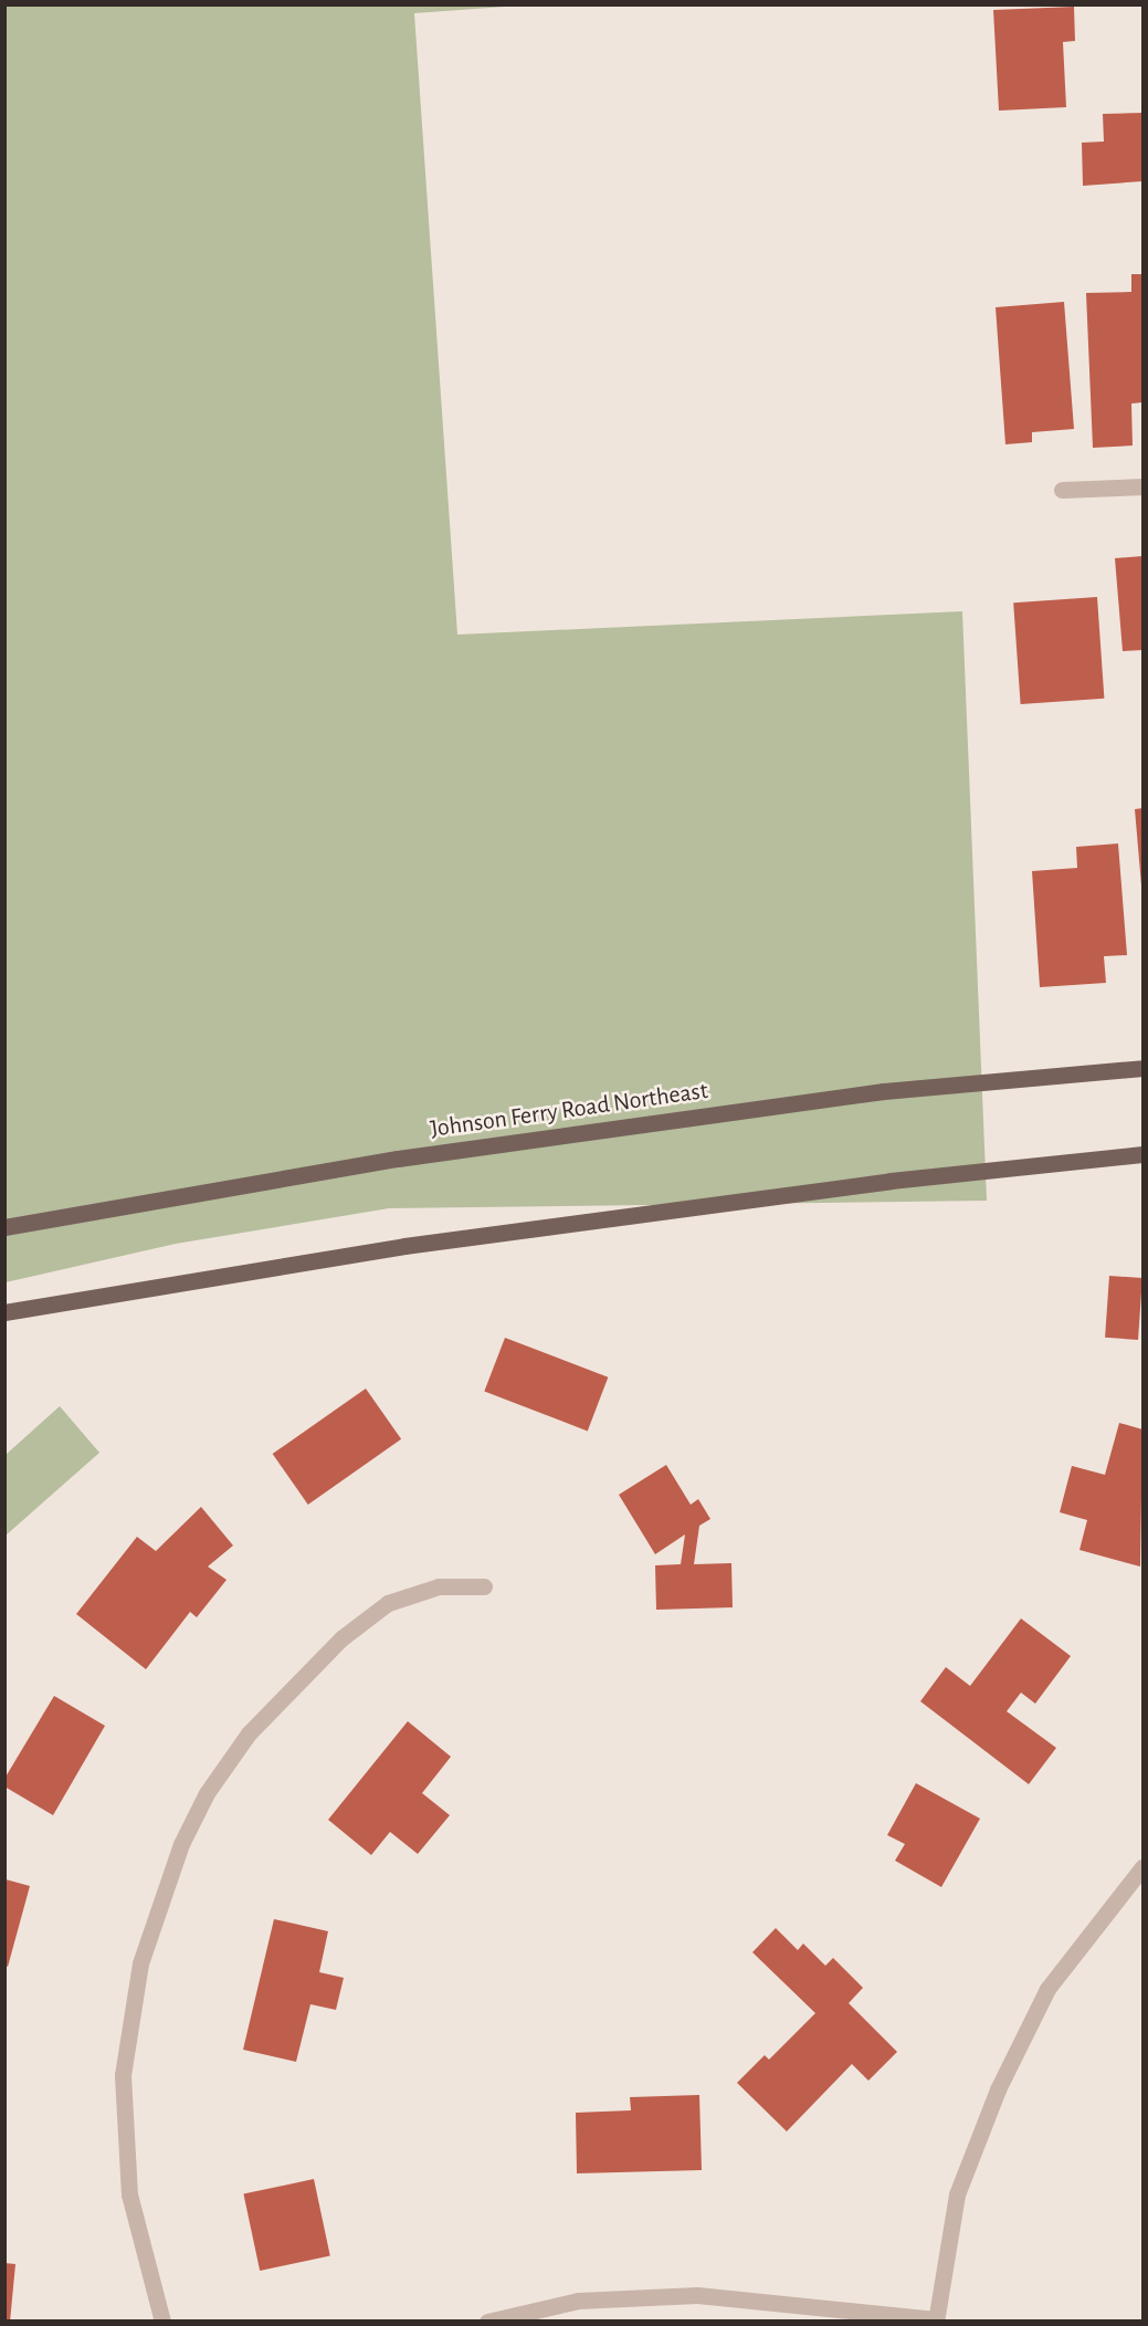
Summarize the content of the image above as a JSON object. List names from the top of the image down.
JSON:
{
  "streets": {
    "main road": ["Johnson Ferry Road Northeast"]
  }
}
